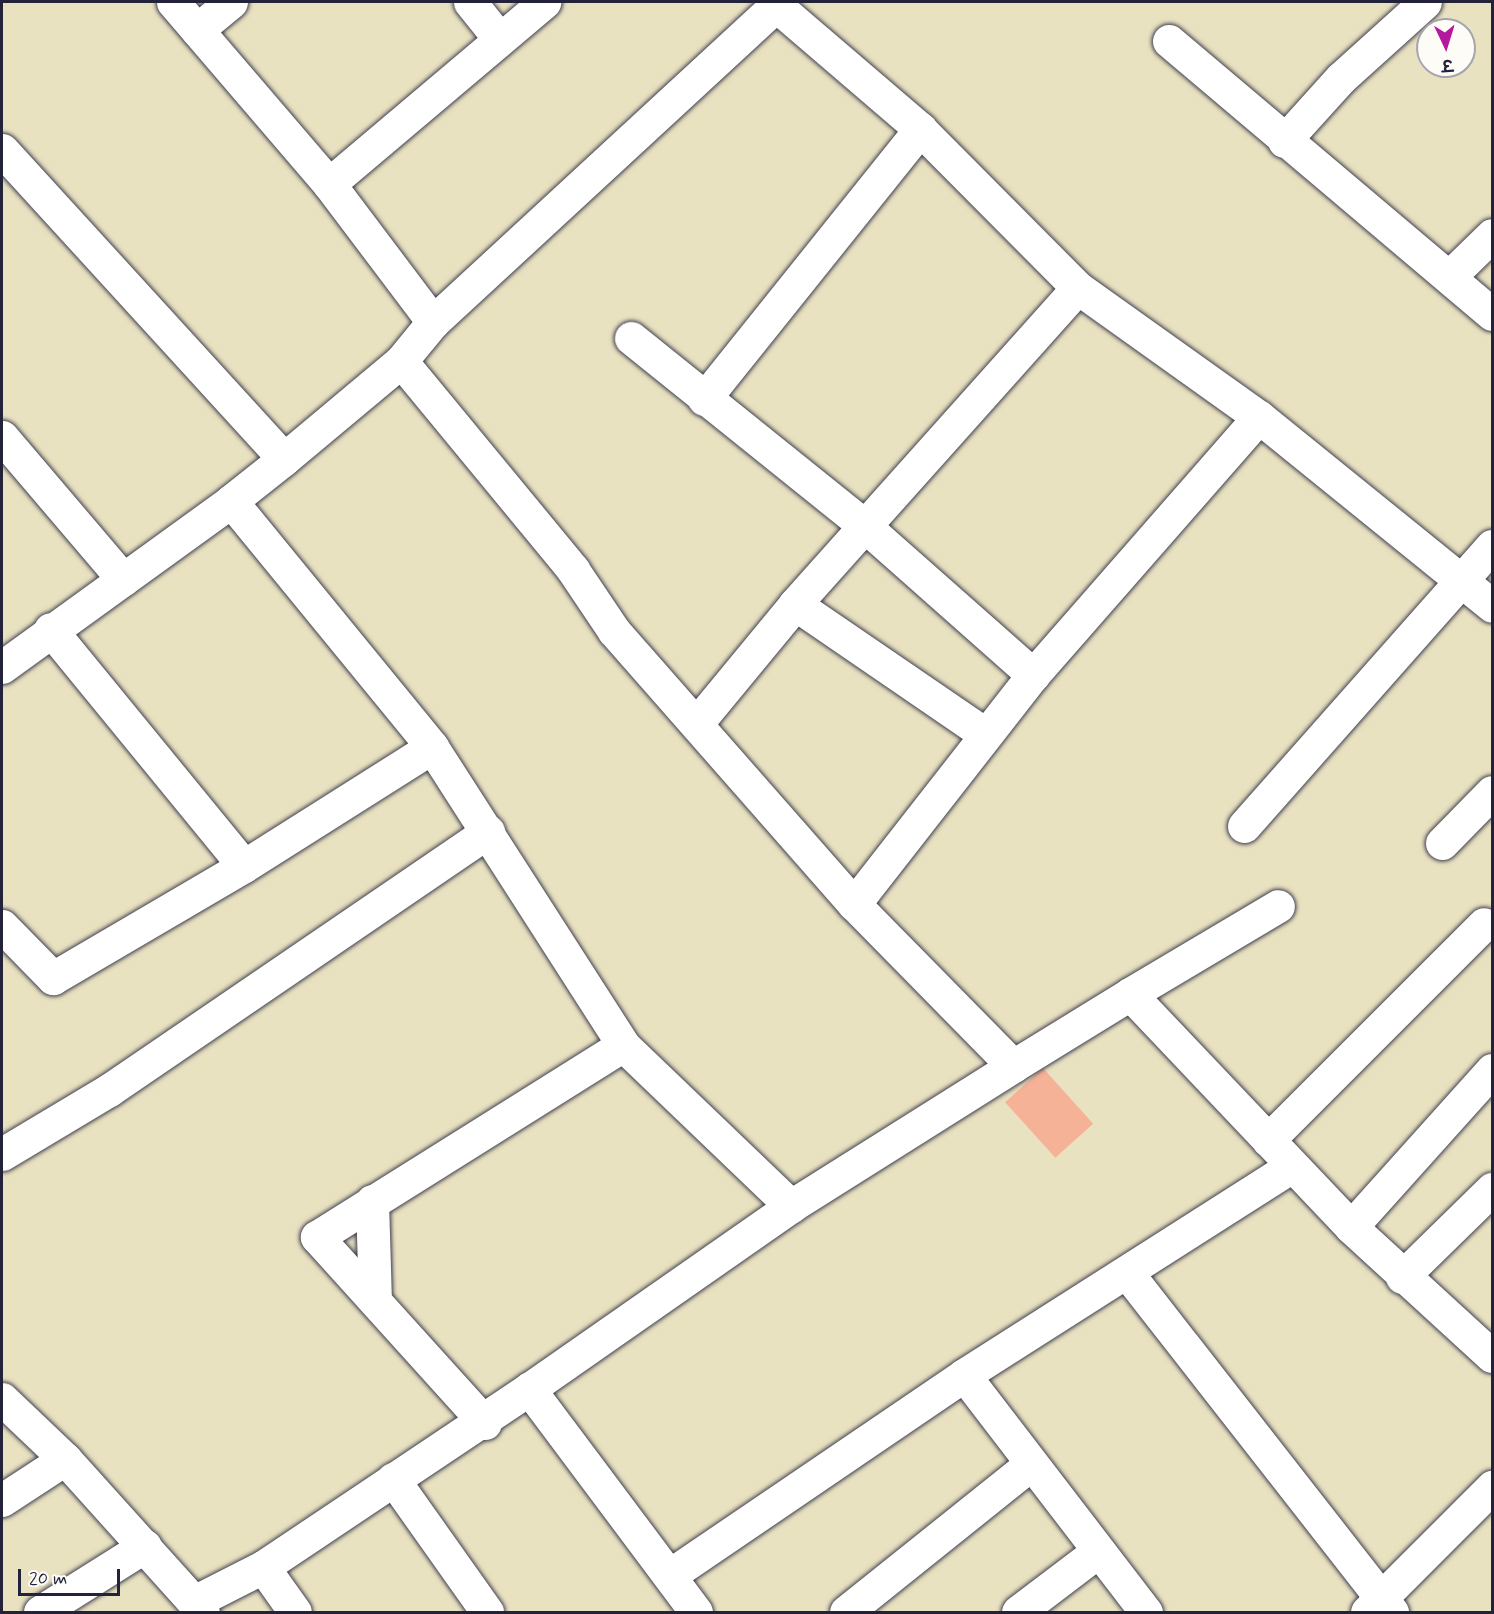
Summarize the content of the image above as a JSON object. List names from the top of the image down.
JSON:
{
  "scale_bar": "20 m",
  "north": "bottom"
}
